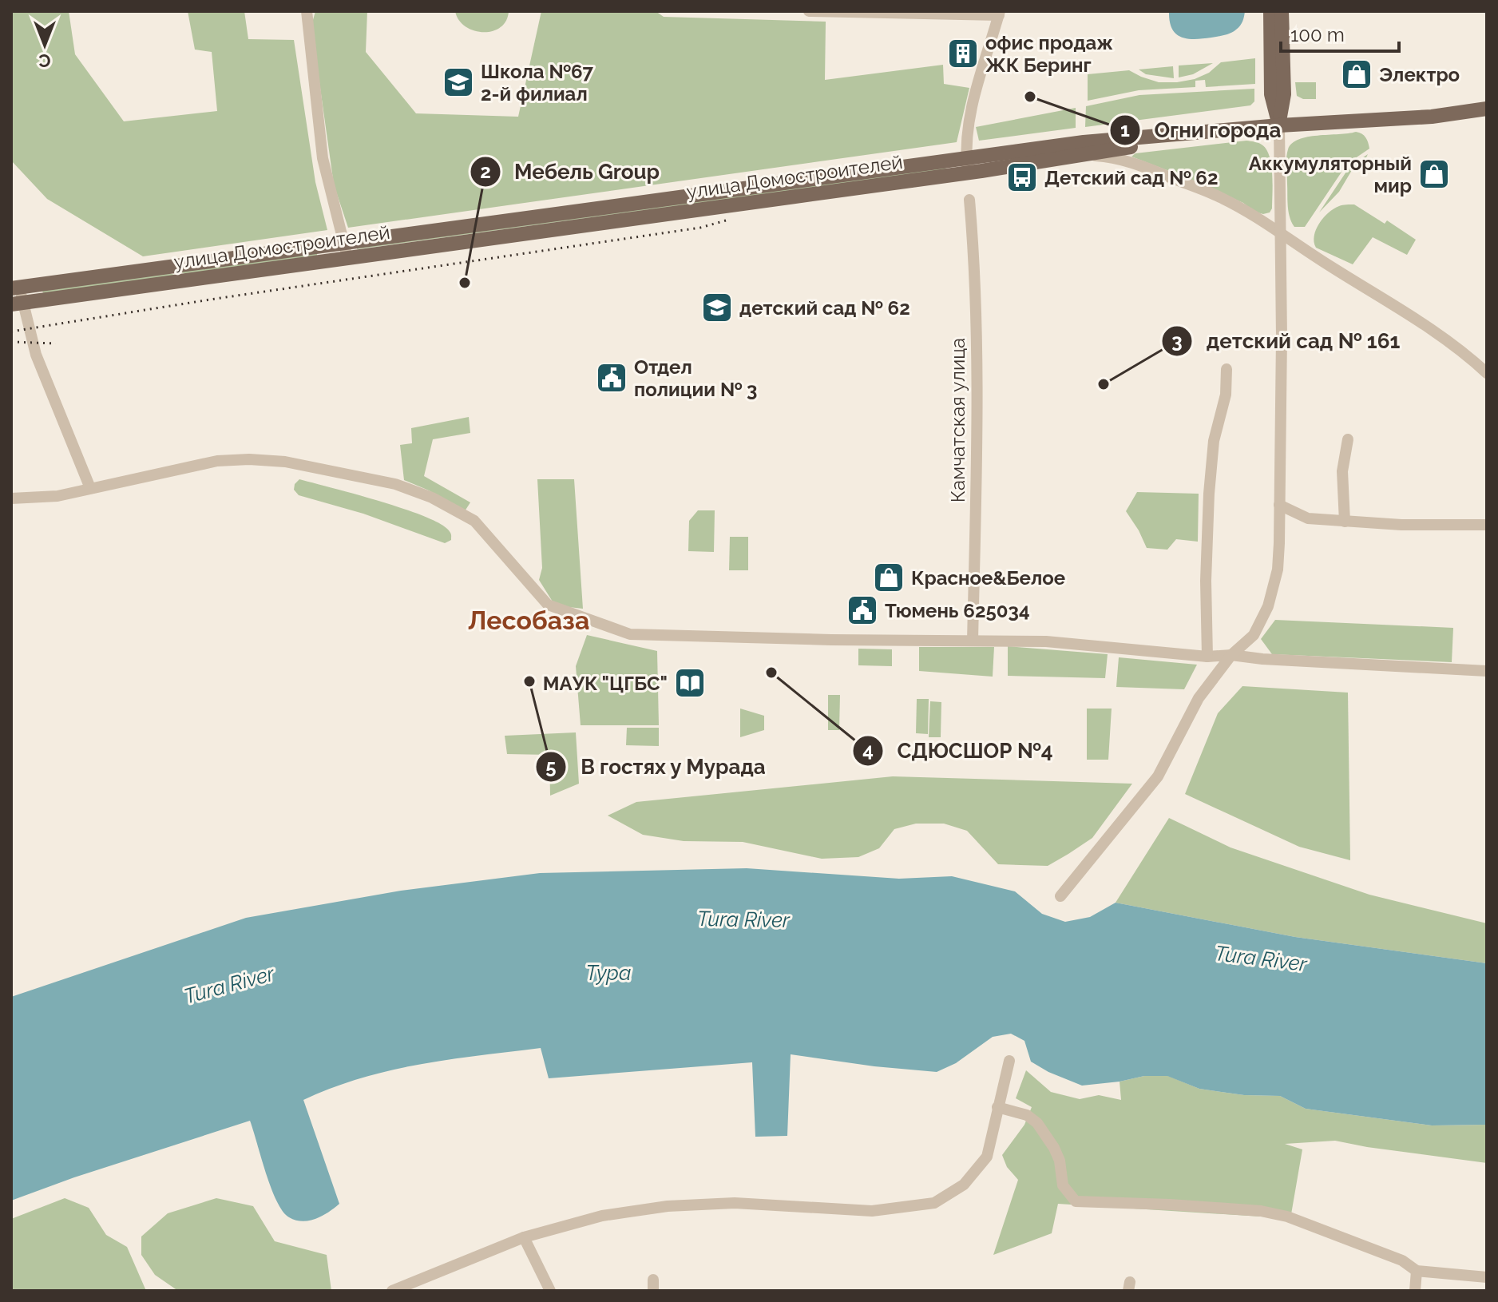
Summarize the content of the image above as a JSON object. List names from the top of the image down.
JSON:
{
  "streets": {
    "main road": ["улица Домостроителей"],
    "street": ["Камчатская улица"]
  },
  "districts": ["Лесобаза"],
  "water": ["Tura River", "Тура"],
  "places": {
    "building": ["офис продаж ЖК Беринг"],
    "shop": ["Электро", "Аккумуляторный мир", "Красное&Белое"],
    "school or university": ["Школа №67 2-й филиал", "детский сад № 62"],
    "other": [
      "Огни города",
      "Мебель Group",
      "детский сад № 161",
      "СДЮСШОР №4",
      "В гостях у Мурада"
    ],
    "bus stop": ["Детский сад № 62"],
    "public building": ["Отдел полиции № 3", "Тюмень 625034"],
    "library": ["МАУК \"ЦГБС\""]
  },
  "scale_bar": "100 m",
  "north": "bottom"
}
